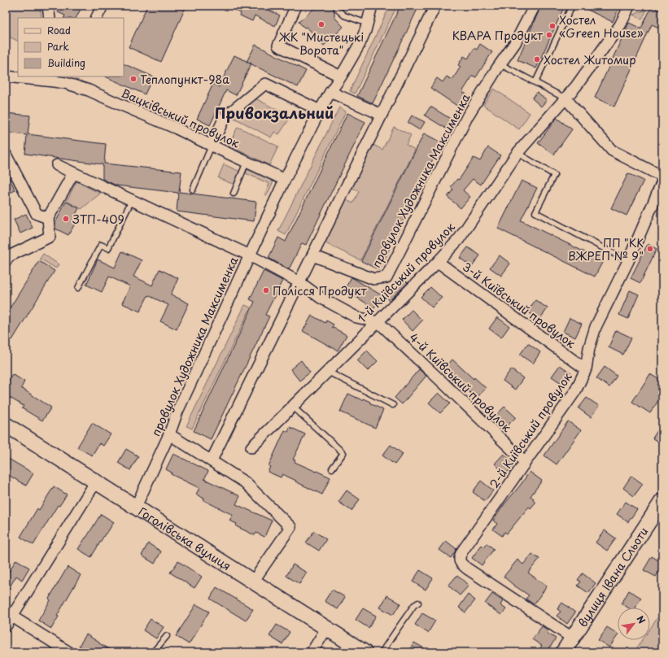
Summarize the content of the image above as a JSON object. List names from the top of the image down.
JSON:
{
  "streets": {
    "street": [
      "Вацківський провулок",
      "провулок Художника Максименка",
      "1-й Київський провулок",
      "3-й Київський провулок",
      "4-й Київський провулок",
      "2-й Київський провулок",
      "Гоголівська вулиця",
      "вулиця Івана Сльоти"
    ]
  },
  "crossings": [
    ["провулок Художника Максименка", "1-й Київський провулок"],
    ["провулок Художника Максименка", "4-й Київський провулок"],
    ["провулок Художника Максименка", "Гоголівська вулиця"],
    ["1-й Київський провулок", "3-й Київський провулок"],
    ["1-й Київський провулок", "4-й Київський провулок"],
    ["3-й Київський провулок", "2-й Київський провулок"],
    ["4-й Київський провулок", "2-й Київський провулок"],
    ["2-й Київський провулок", "вулиця Івана Сльоти"]
  ],
  "districts": ["Привокзальний"],
  "places": [
    "ЖК \"Мистецькі Ворота\"",
    "Хостел «Green House»",
    "КВАРА Продукт",
    "Хостел Житомир",
    "Теплопункт-98а",
    "ЗТП-409",
    "ПП \"КК ВЖРЕП № 9\"",
    "Полісся Продукт"
  ],
  "legend": ["Road", "Park", "Building"],
  "north": "top right"
}
